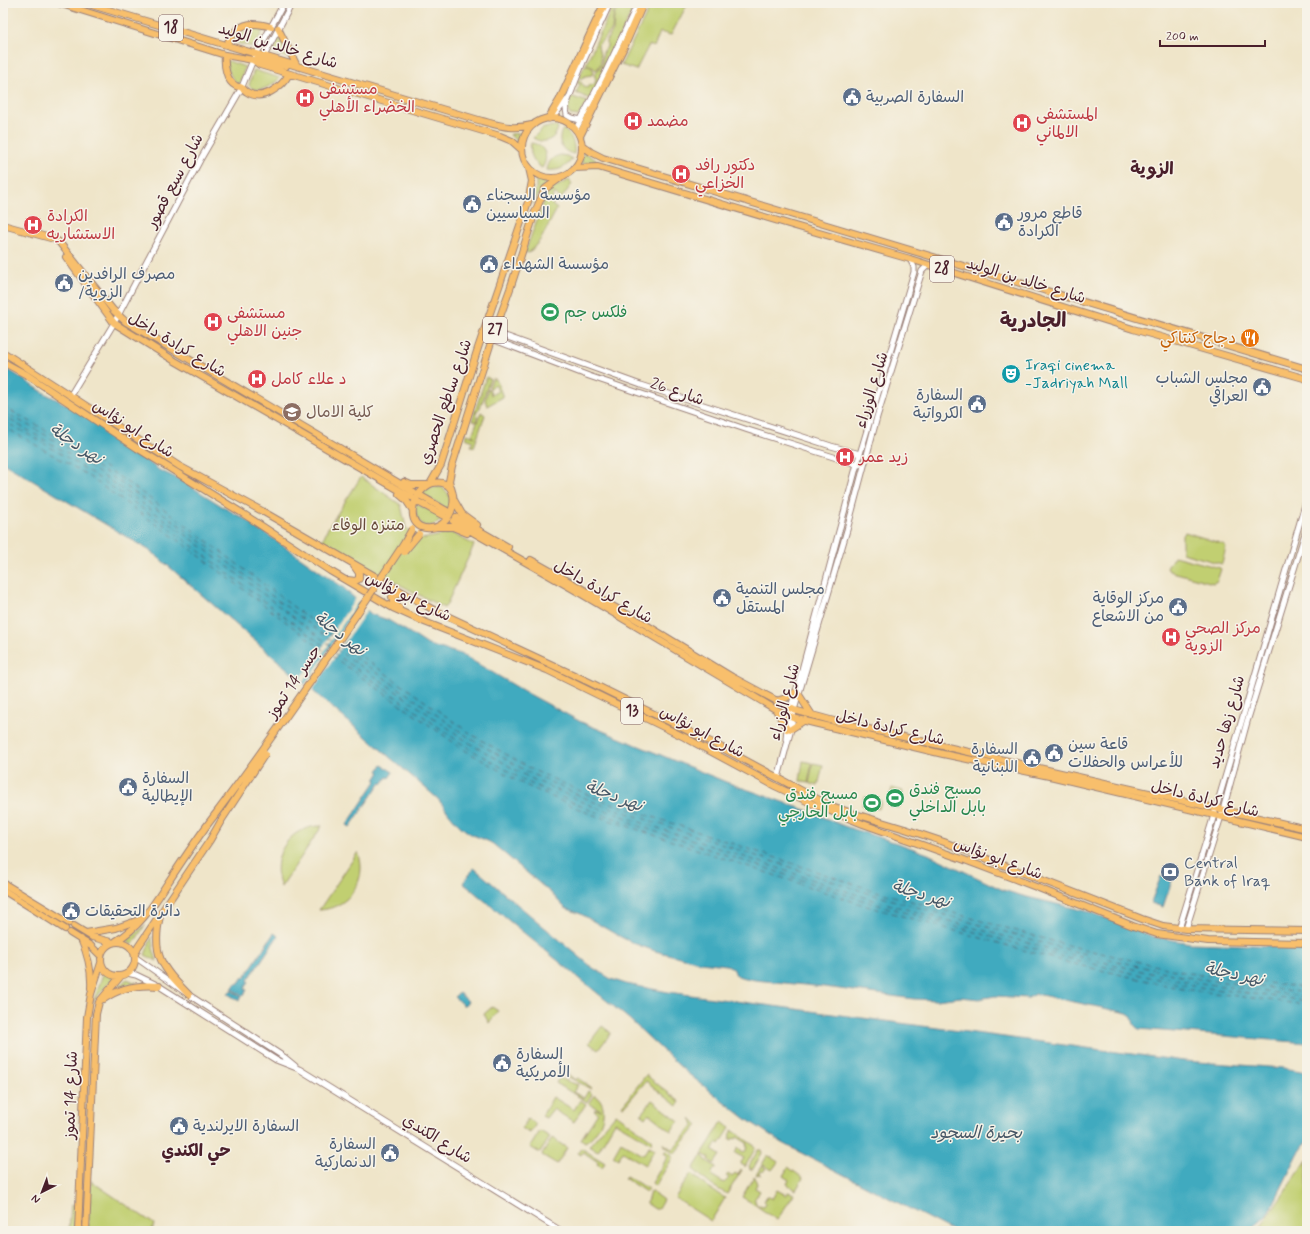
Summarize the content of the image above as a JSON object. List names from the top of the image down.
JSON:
{
  "streets": {
    "main road": [
      "18",
      "شارع خالد بن الوليد",
      "28",
      "27",
      "شارع كرادة داخل",
      "شارع ساطع الحصري",
      "شارع ابو نؤاس",
      "جسر 14 تموز",
      "13",
      "شارع 14 تموز"
    ],
    "street": [
      "شارع سبع قصور",
      "شارع الوزراء",
      "شارع 26",
      "شارع زها حديد",
      "شارع الكندي"
    ]
  },
  "crossings": [
    ["شارع خالد بن الوليد", "شارع سبع قصور"],
    ["شارع خالد بن الوليد", "شارع الوزراء"],
    ["شارع خالد بن الوليد", "شارع ساطع الحصري"],
    ["شارع سبع قصور", "شارع كرادة داخل"],
    ["شارع سبع قصور", "شارع ابو نؤاس"],
    ["شارع كرادة داخل", "شارع الوزراء"],
    ["شارع كرادة داخل", "شارع زها حديد"],
    ["شارع الوزراء", "شارع 26"],
    ["شارع الوزراء", "شارع ابو نؤاس"],
    ["شارع 26", "شارع ساطع الحصري"],
    ["شارع ساطع الحصري", "جسر 14 تموز"],
    ["شارع ابو نؤاس", "شارع زها حديد"],
    ["شارع 14 تموز", "شارع الكندي"]
  ],
  "districts": ["الزوية", "الجادرية", "حي الكندي"],
  "water": ["نهر دجلة", "بحيرة السجود"],
  "parks": ["متنزه الوفاء"],
  "places": {
    "public building": [
      "السفارة الصربية",
      "مؤسسة السجناء السياسيين",
      "قاطع مرور الكرادة",
      "مؤسسة الشهداء",
      "مصرف الرافدين /الزوية",
      "مجلس الشباب العراقي",
      "السفارة الكرواتية",
      "مجلس التنمية المستقل",
      "مركز الوقاية من الاشعاع",
      "قاعة سين للأعراس والحفلات",
      "السفارة اللبنانية",
      "السفارة الإيطالية",
      "دائرة التحقيقات",
      "السفارة الأمريكية",
      "السفارة الايرلندية",
      "السفارة الدنماركية"
    ],
    "hospital": [
      "مستشفى الخضراء الأهلي",
      "مضمد",
      "المستشفى الالماني",
      "دكتور رافد الخزاعي",
      "الكرادة الاستشاريه",
      "مستشفى جنين الاهلي",
      "د علاء كامل",
      "زيد عمر",
      "مركز الصحي الزوية"
    ],
    "sports": ["فلكس جم", "مسبح فندق بابل الداخلي", "مسبح فندق بابل الخارجي"],
    "restaurant": ["دجاج كنتاكي"],
    "theatre": ["Iraqi cinema -Jadriyah Mall"],
    "school or university": ["كلية الامال"],
    "bank": ["Central Bank of Iraq"]
  },
  "scale_bar": "200 m",
  "north": "bottom left"
}
